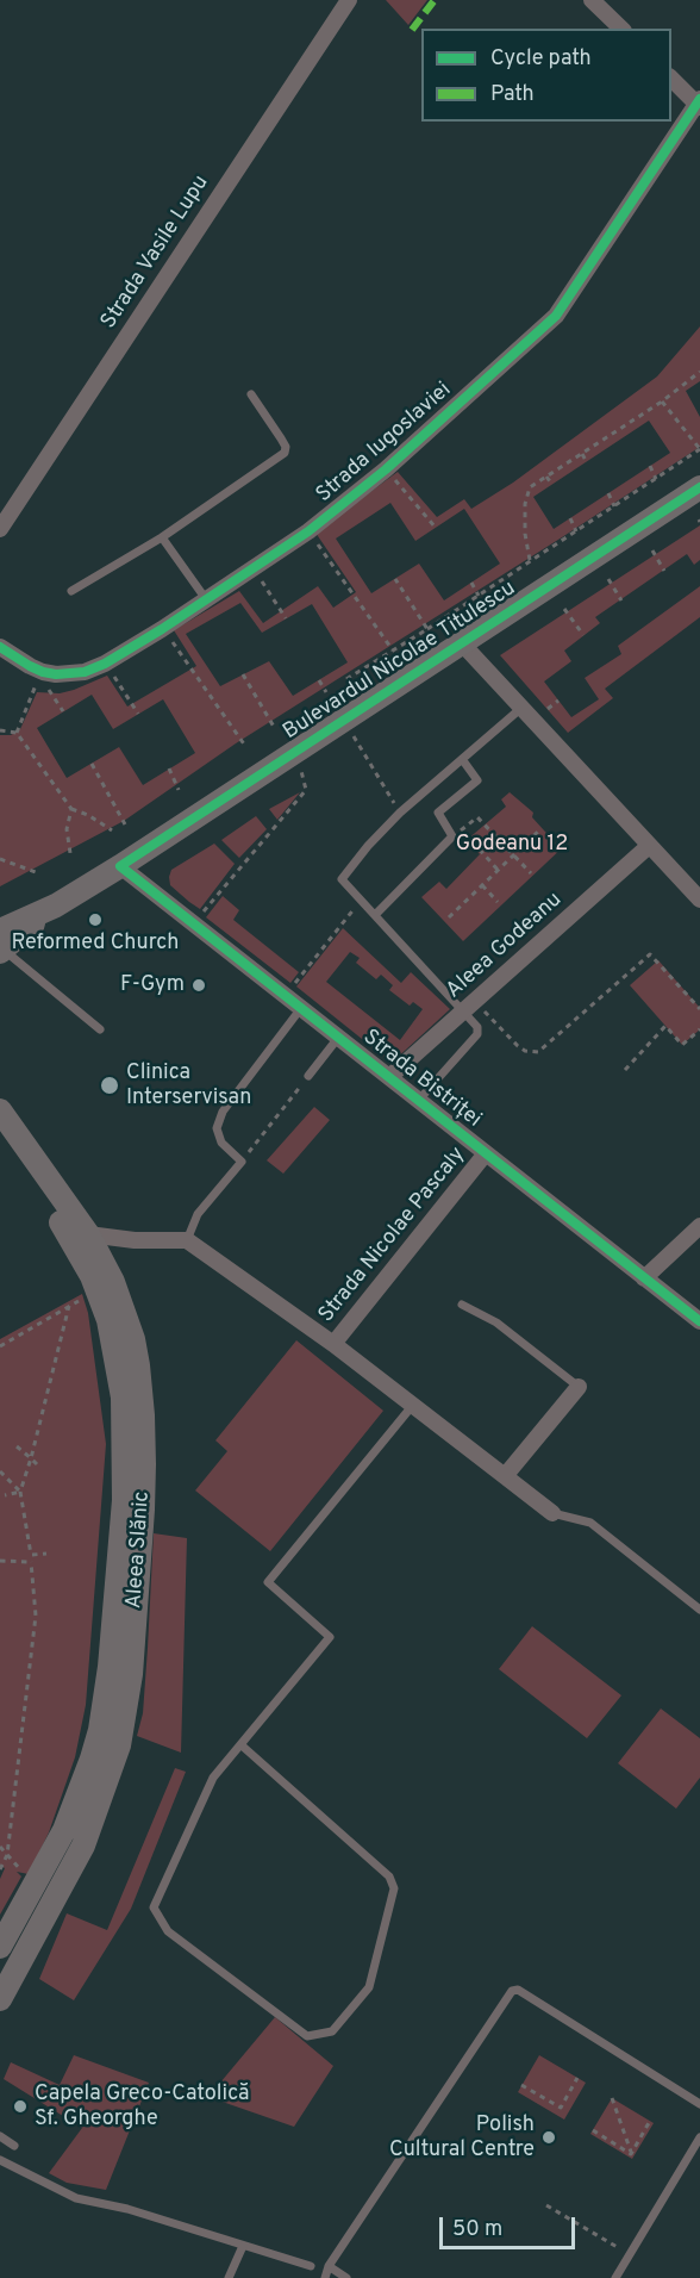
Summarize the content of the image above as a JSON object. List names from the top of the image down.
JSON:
{
  "streets": {
    "main road": ["Bulevardul Nicolae Titulescu", "Aleea Slănic"],
    "street": [
      "Strada Vasile Lupu",
      "Strada Iugoslaviei",
      "Aleea Godeanu",
      "Strada Bistriței",
      "Strada Nicolae Pascaly"
    ]
  },
  "crossings": [
    ["Bulevardul Nicolae Titulescu", "Strada Bistriței"],
    ["Aleea Godeanu", "Strada Bistriței"],
    ["Strada Bistriței", "Strada Nicolae Pascaly"]
  ],
  "parks": ["Godeanu 12"],
  "places": [
    "Reformed Church",
    "F-Gym",
    "Clinica Interservisan",
    "Capela Greco-Catolică Sf. Gheorghe",
    "Polish Cultural Centre"
  ],
  "legend": ["Cycle path", "Path"],
  "scale_bar": "50 m"
}
